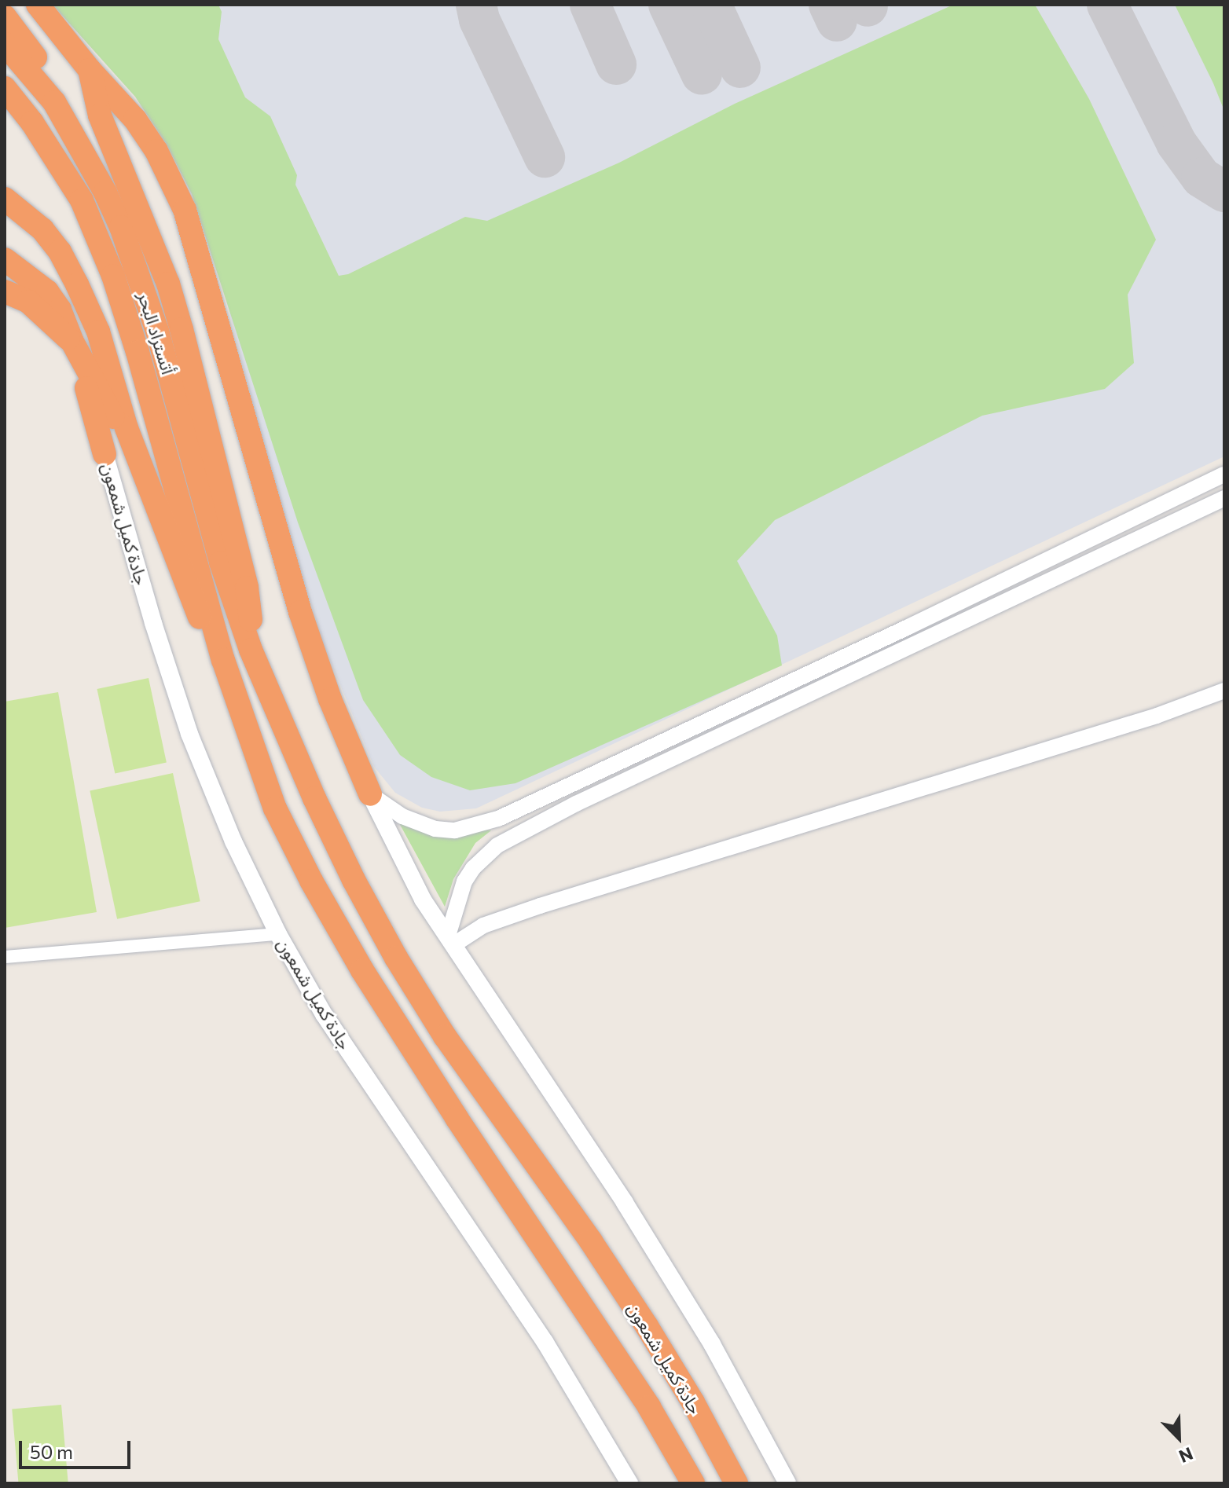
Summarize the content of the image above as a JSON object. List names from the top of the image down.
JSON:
{
  "streets": {
    "highway": ["أتستراد البحر", "جادة كميل شمعون"]
  },
  "crossings": [
    ["أتستراد البحر", "جادة كميل شمعون"]
  ],
  "scale_bar": "50 m",
  "north": "bottom right"
}
